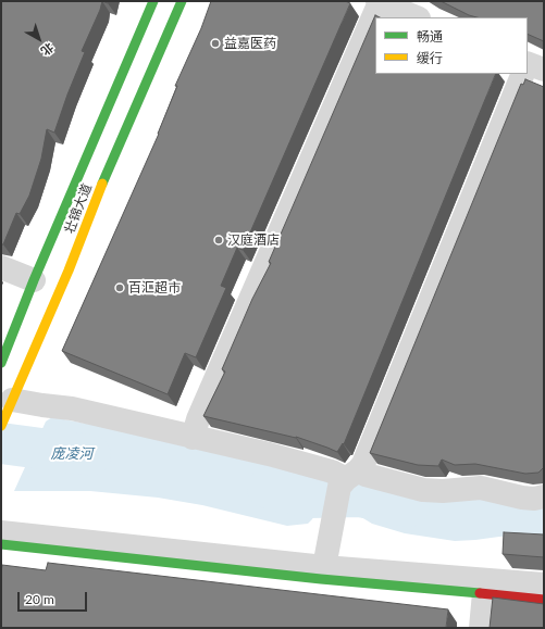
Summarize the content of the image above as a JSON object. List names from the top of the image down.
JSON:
{
  "streets": {
    "main road": ["壮锦大道"]
  },
  "water": ["庞凌河"],
  "places": ["益嘉医药", "汉庭酒店", "百汇超市"],
  "legend": ["畅通", "缓行"],
  "scale_bar": "20 m",
  "north": "bottom right"
}
